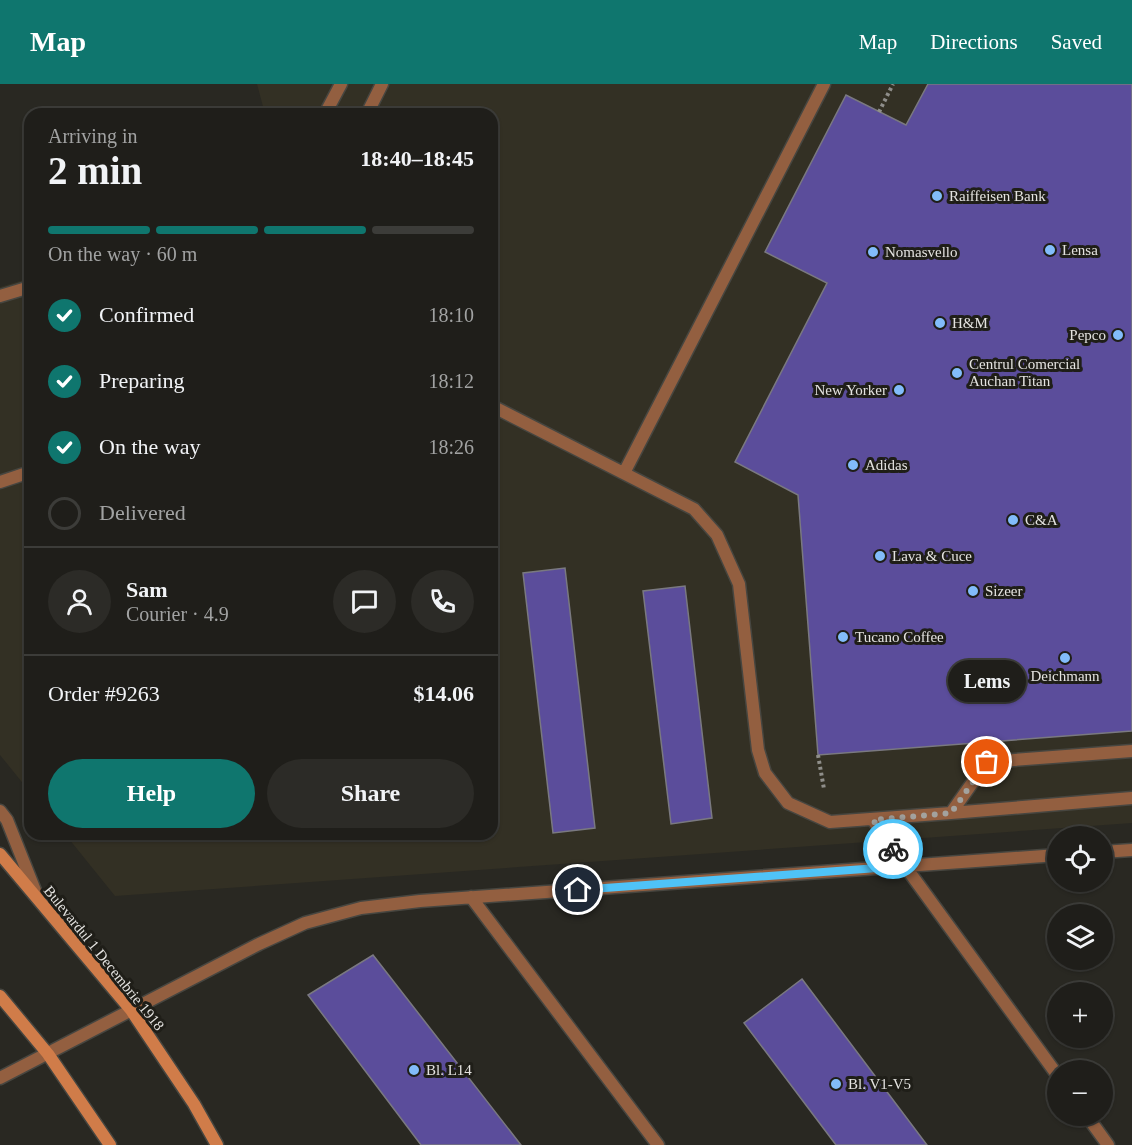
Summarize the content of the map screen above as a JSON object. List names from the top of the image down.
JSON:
{
  "streets": {
    "main road": ["Bulevardul 1 Decembrie 1918"]
  },
  "places": [
    "Raiffeisen Bank",
    "Lensa",
    "Nomasvello",
    "H&M",
    "Pepco",
    "Centrul Comercial Auchan Titan",
    "New Yorker",
    "Adidas",
    "C&A",
    "Lava & Cuce",
    "Sizeer",
    "Tucano Coffee",
    "Deichmann",
    "Lems",
    "Bl. L14",
    "Bl. V1-V5"
  ],
  "page": {
    "header": "Map",
    "nav": ["Map", "Directions", "Saved"],
    "heading": ["2 min", "Arriving in", "18:40–18:45"],
    "panel": [
      "Sam",
      "Courier · 4.9",
      "Order #9263",
      "$14.06"
    ],
    "bar": "On the way · 60 m",
    "list": [
      ["Confirmed", "18:10"],
      ["Preparing", "18:12"],
      ["On the way", "18:26"],
      "Delivered"
    ],
    "bubble": "Lems",
    "buttons": ["Help", "Share"],
    "map_buttons": ["+", "−"]
  }
}
